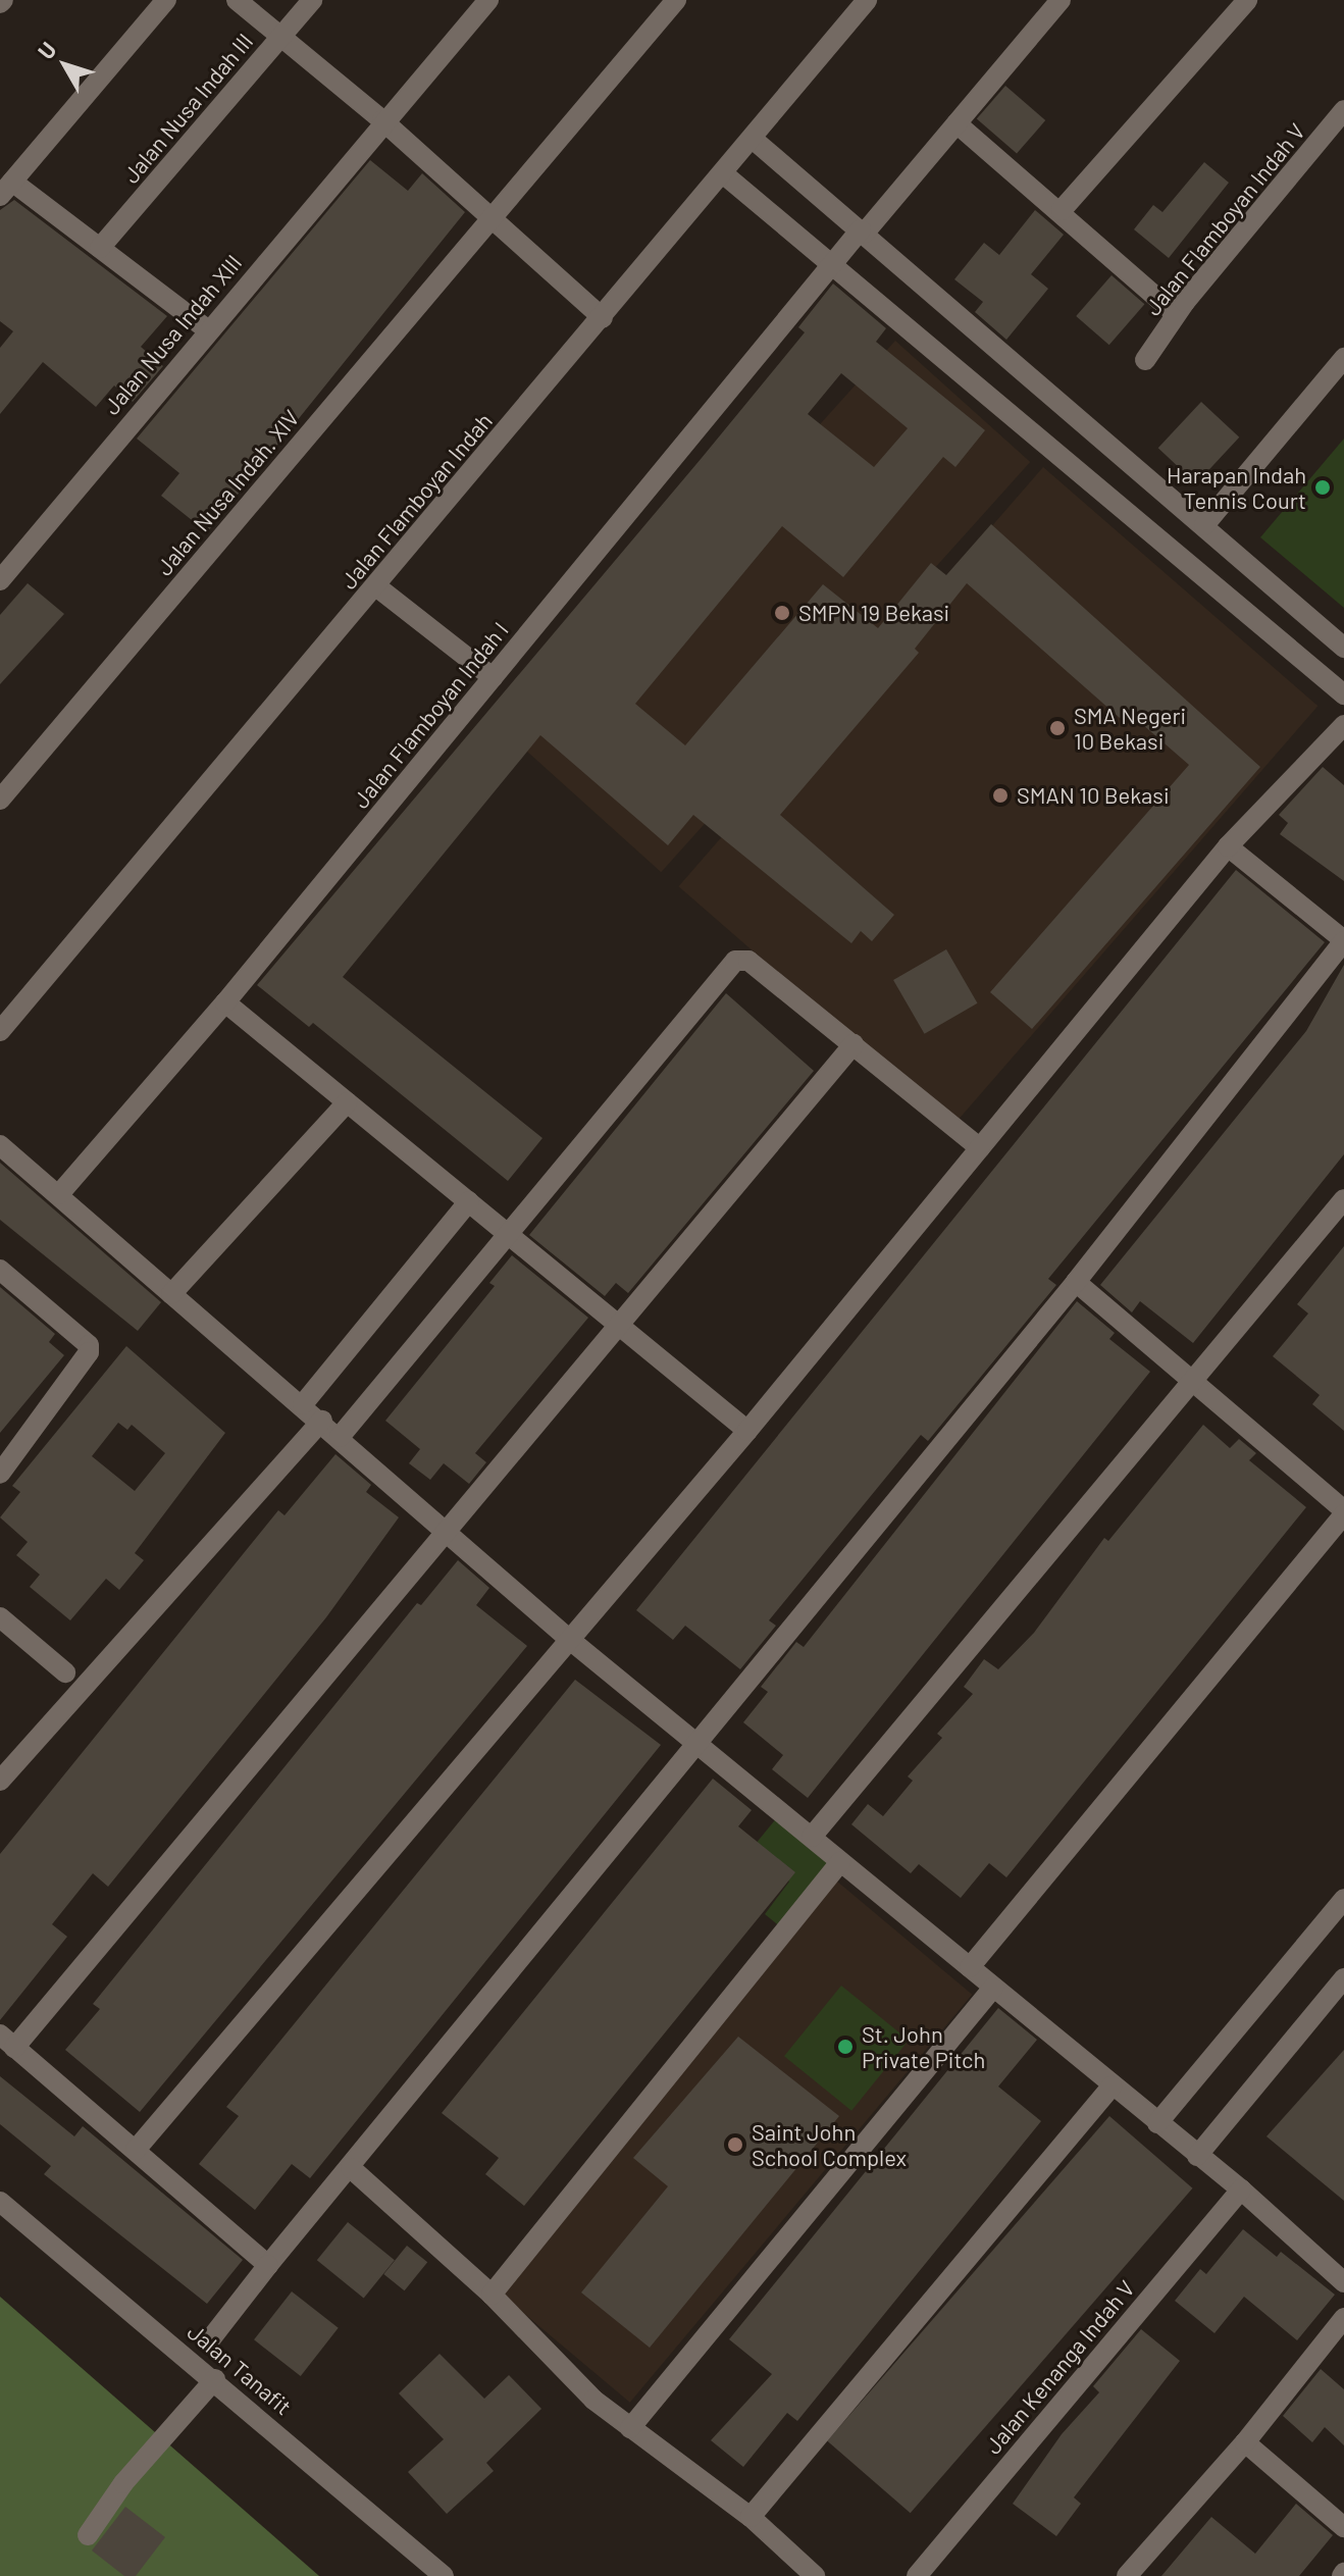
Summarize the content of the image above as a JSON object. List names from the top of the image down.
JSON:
{
  "streets": {
    "street": [
      "Jalan Nusa Indah III",
      "Jalan Flamboyan Indah V",
      "Jalan Nusa Indah XIII",
      "Jalan Nusa Indah. XIV",
      "Jalan Flamboyan Indah",
      "Jalan Flamboyan Indah I",
      "Jalan Kenanga Indah V",
      "Jalan Tanafit"
    ]
  },
  "places": [
    "Harapan Indah Tennis Court",
    "SMPN 19 Bekasi",
    "SMA Negeri 10 Bekasi",
    "SMAN 10 Bekasi",
    "St. John Private Pitch",
    "Saint John School Complex"
  ],
  "north": "top left"
}
